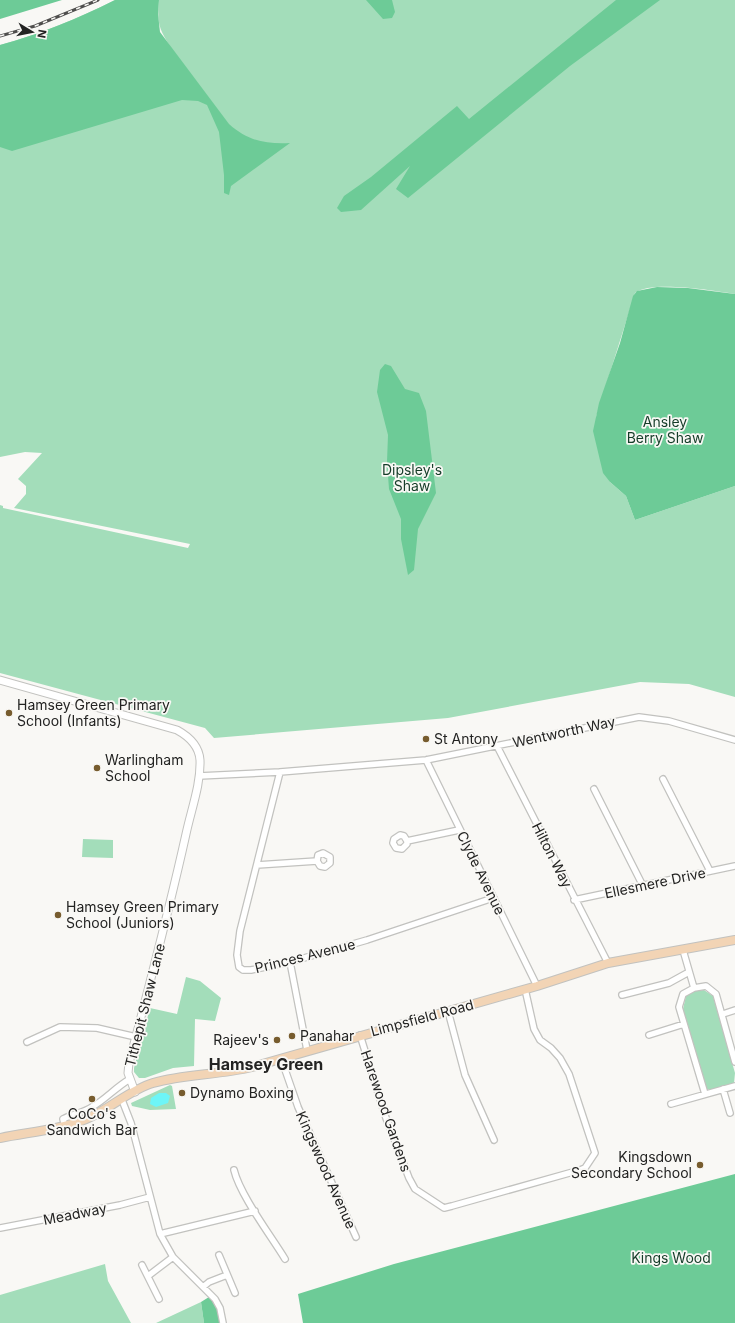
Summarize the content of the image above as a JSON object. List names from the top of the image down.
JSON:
{
  "streets": {
    "main road": ["Limpsfield Road"],
    "street": [
      "Wentworth Way",
      "Hilton Way",
      "Clyde Avenue",
      "Ellesmere Drive",
      "Princes Avenue",
      "Tithepit Shaw Lane",
      "Harewood Gardens",
      "Kingswood Avenue",
      "Meadway"
    ]
  },
  "crossings": [
    ["Wentworth Way", "Hilton Way"],
    ["Wentworth Way", "Clyde Avenue"],
    ["Wentworth Way", "Princes Avenue"],
    ["Wentworth Way", "Tithepit Shaw Lane"],
    ["Hilton Way", "Ellesmere Drive"],
    ["Hilton Way", "Limpsfield Road"],
    ["Clyde Avenue", "Princes Avenue"],
    ["Clyde Avenue", "Limpsfield Road"],
    ["Tithepit Shaw Lane", "Limpsfield Road"],
    ["Limpsfield Road", "Harewood Gardens"],
    ["Limpsfield Road", "Kingswood Avenue"]
  ],
  "districts": ["Hamsey Green"],
  "parks": ["Ansley Berry Shaw", "Dipsley's Shaw", "Kings Wood"],
  "places": [
    "Hamsey Green Primary School (Infants)",
    "St Antony",
    "Warlingham School",
    "Hamsey Green Primary School (Juniors)",
    "Panahar",
    "Rajeev's",
    "Dynamo Boxing",
    "CoCo's Sandwich Bar",
    "Kingsdown Secondary School"
  ],
  "north": "right"
}
